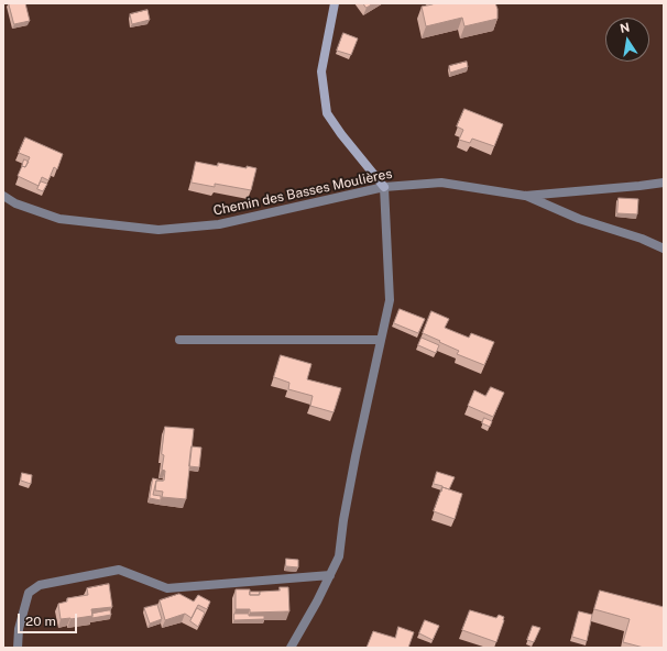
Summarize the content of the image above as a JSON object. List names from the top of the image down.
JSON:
{
  "streets": {
    "street": ["Chemin des Basses Moulières"]
  },
  "scale_bar": "20 m",
  "north": "top"
}
